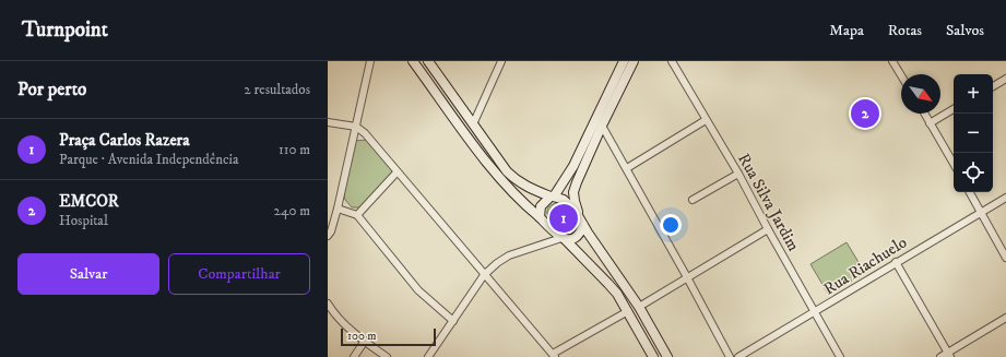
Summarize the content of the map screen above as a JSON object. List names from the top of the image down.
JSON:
{
  "streets": {
    "street": ["Rua Silva Jardim", "Rua Riachuelo"]
  },
  "crossings": [
    ["Rua Silva Jardim", "Rua Riachuelo"]
  ],
  "scale_bar": "100 m",
  "north": "bottom right",
  "page": {
    "header": "Turnpoint",
    "nav": ["Mapa", "Rotas", "Salvos"],
    "heading": ["Por perto", "2 resultados"],
    "map_buttons": ["+", "−"],
    "pins": ["2", "1"],
    "list": [
      {
        "mark": "1",
        "name": "Praça Carlos Razera",
        "note": "Parque · Avenida Independência",
        "value": "110 m"
      },
      {
        "mark": "2",
        "name": "EMCOR",
        "note": "Hospital",
        "value": "240 m"
      }
    ],
    "buttons": ["Salvar", "Compartilhar"],
    "scale": "100 m"
  }
}
